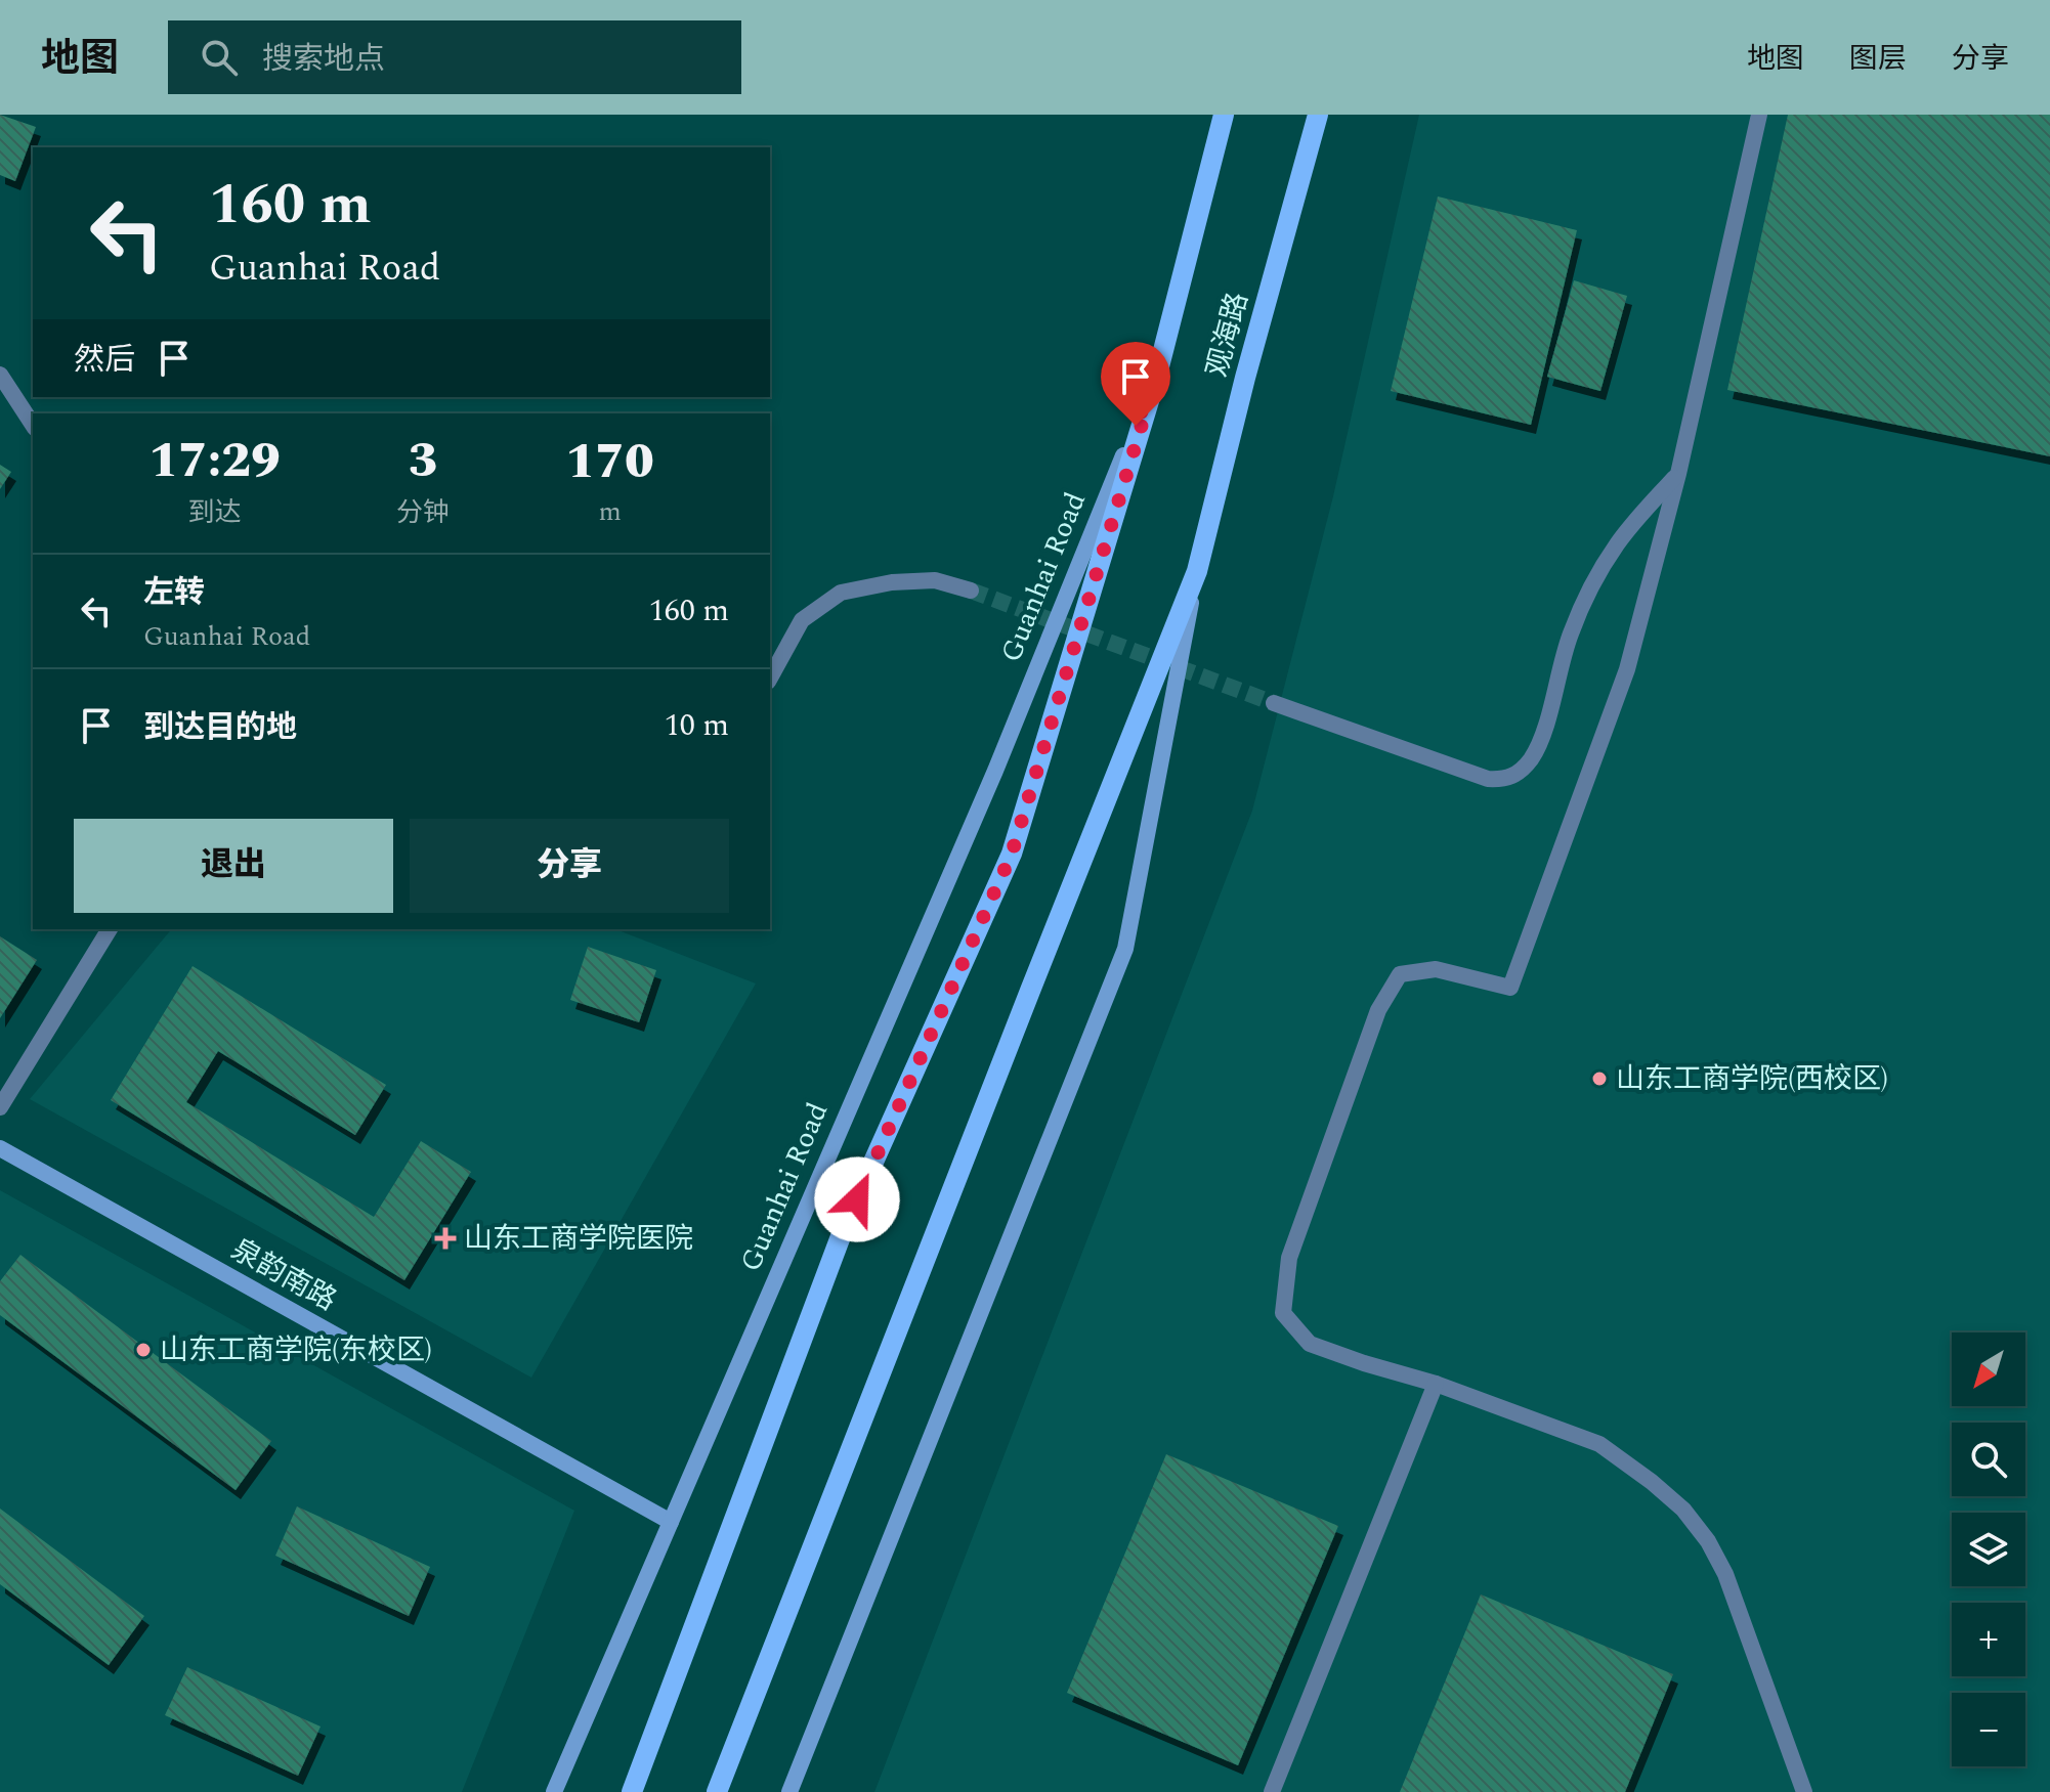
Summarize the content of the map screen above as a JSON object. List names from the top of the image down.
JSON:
{
  "streets": {
    "main road": ["观海路", "Guanhai Road", "泉韵南路"]
  },
  "crossings": [
    ["观海路", "Guanhai Road"],
    ["Guanhai Road", "泉韵南路"]
  ],
  "places": {
    "other": ["山东工商学院(西校区)", "山东工商学院(东校区)"],
    "health": ["山东工商学院医院"]
  },
  "north": "bottom left",
  "page": {
    "header": "地图",
    "search": "搜索地点",
    "nav": ["地图", "图层", "分享"],
    "turn": ["160 m", "Guanhai Road"],
    "then": "然后",
    "eta": [
      "17:29",
      "到达",
      "3",
      "分钟",
      "170",
      "m"
    ],
    "list": [
      {
        "name": "左转",
        "note": "Guanhai Road",
        "value": "160 m"
      },
      {
        "name": "到达目的地",
        "value": "10 m"
      }
    ],
    "buttons": ["退出", "分享"],
    "map_buttons": ["+", "−"]
  }
}
